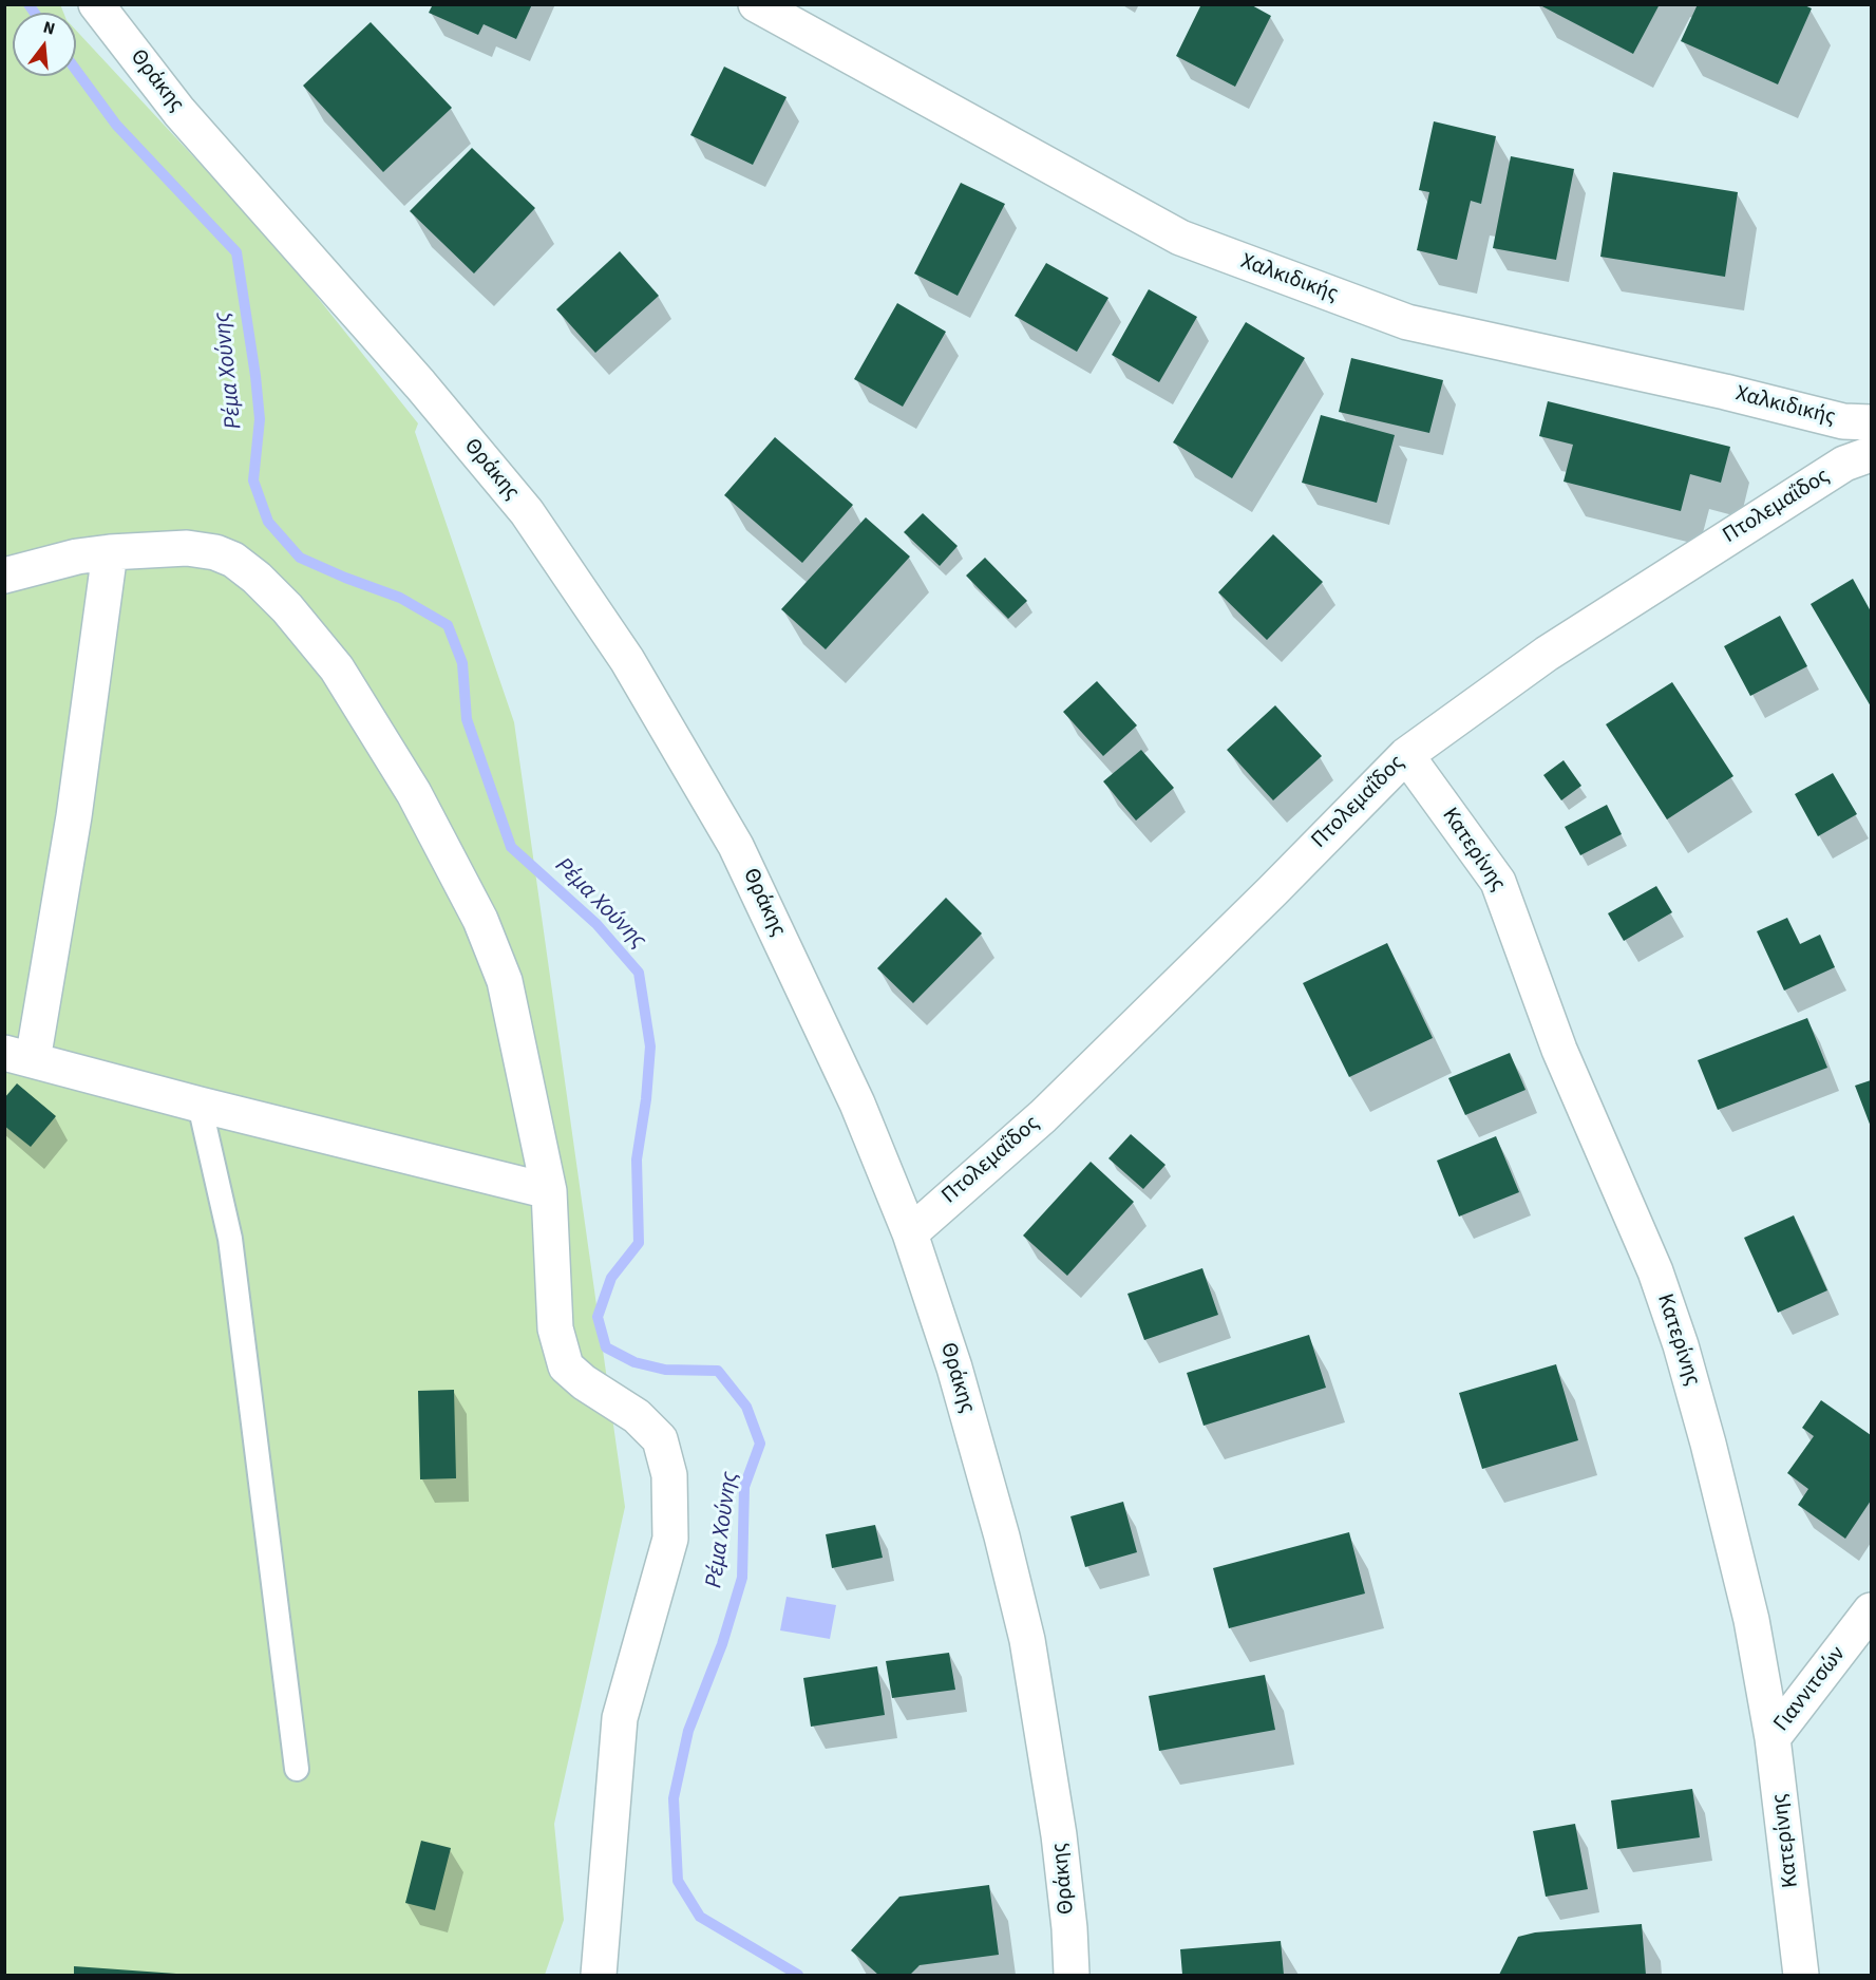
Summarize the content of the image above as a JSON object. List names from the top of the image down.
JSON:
{
  "streets": {
    "street": [
      "Θράκης",
      "Χαλκιδικής",
      "Πτολεμαΐδος",
      "Κατερίνης",
      "Γιαννιτσών"
    ]
  },
  "crossings": [
    ["Θράκης", "Πτολεμαΐδος"],
    ["Πτολεμαΐδος", "Κατερίνης"],
    ["Κατερίνης", "Γιαννιτσών"]
  ],
  "water": ["Ρέμα Χούνης"],
  "north": "top"
}
